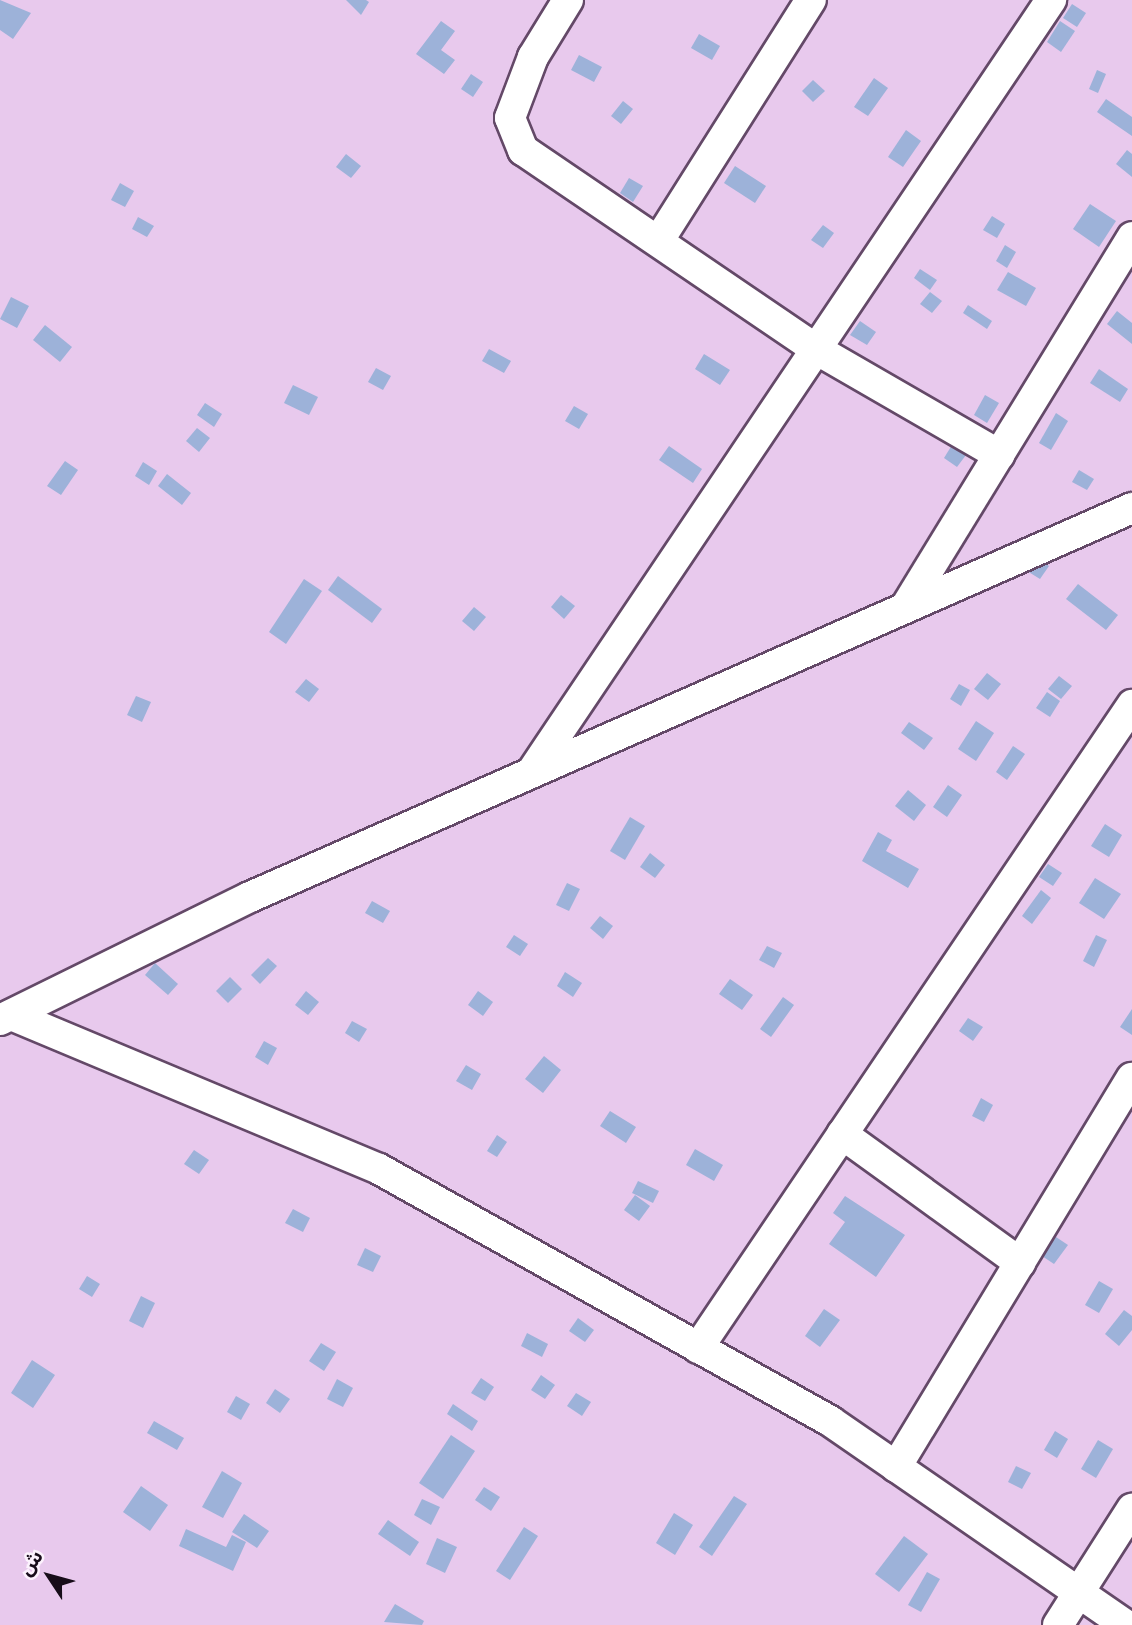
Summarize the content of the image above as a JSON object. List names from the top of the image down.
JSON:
{
  "north": "top left"
}
